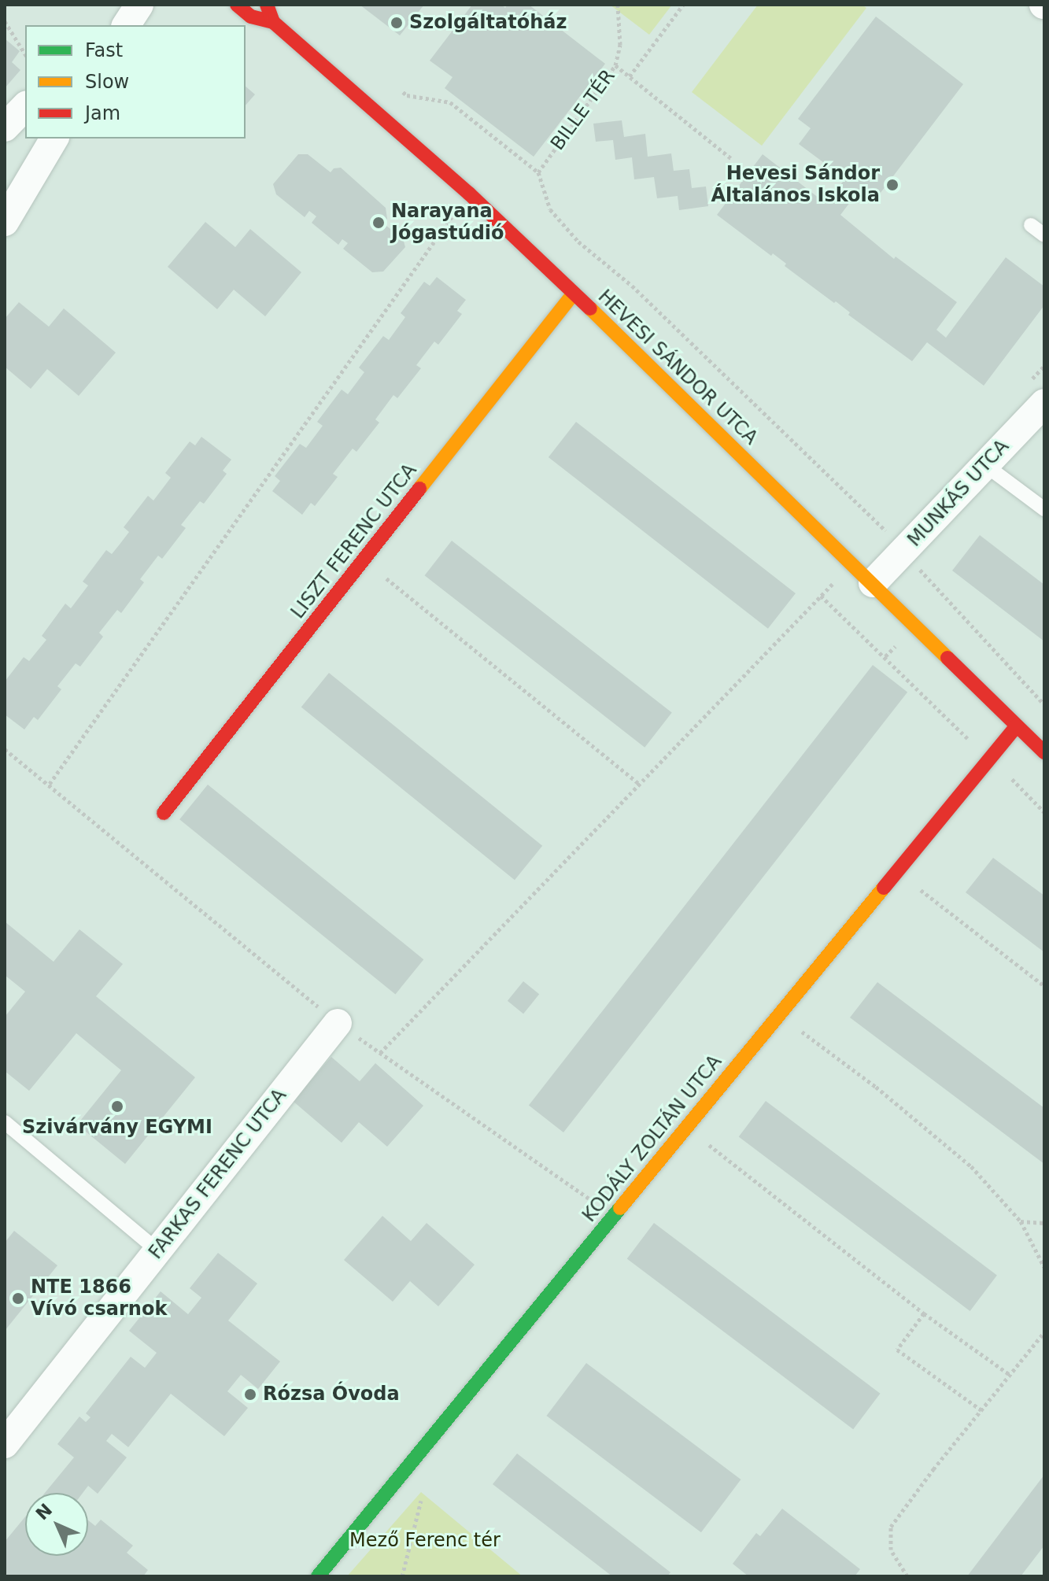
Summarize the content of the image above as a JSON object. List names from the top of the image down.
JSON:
{
  "streets": {
    "street": [
      "HEVESI SÁNDOR UTCA",
      "MUNKÁS UTCA",
      "LISZT FERENC UTCA",
      "KODÁLY ZOLTÁN UTCA",
      "FARKAS FERENC UTCA"
    ],
    "path": ["BILLE TÉR"]
  },
  "crossings": [
    ["HEVESI SÁNDOR UTCA", "MUNKÁS UTCA"],
    ["HEVESI SÁNDOR UTCA", "LISZT FERENC UTCA"],
    ["HEVESI SÁNDOR UTCA", "KODÁLY ZOLTÁN UTCA"]
  ],
  "parks": ["Mező Ferenc tér"],
  "places": [
    "Szolgáltatóház",
    "Hevesi Sándor Általános Iskola",
    "Narayana Jógastúdió",
    "Szivárvány EGYMI",
    "NTE 1866 Vívó csarnok",
    "Rózsa Óvoda"
  ],
  "legend": ["Fast", "Slow", "Jam"],
  "north": "top left"
}
